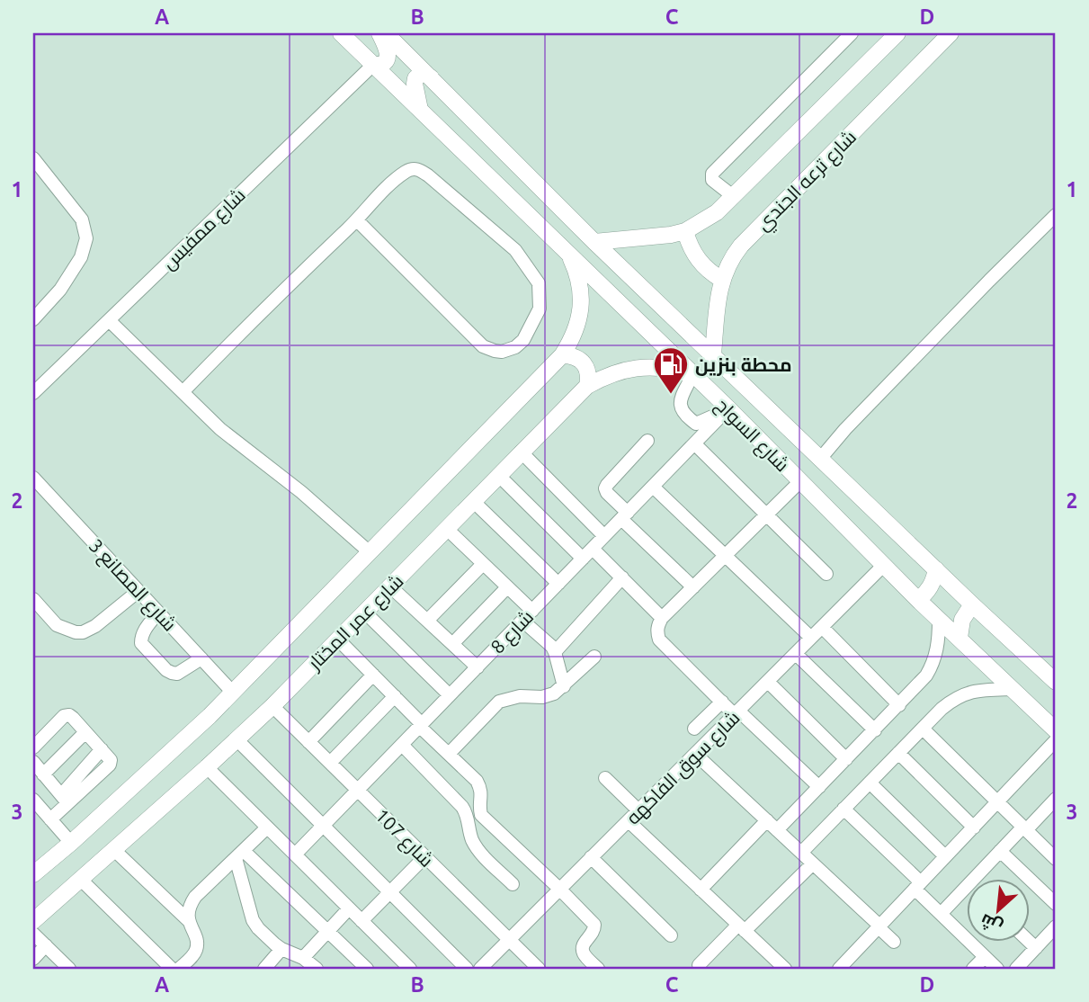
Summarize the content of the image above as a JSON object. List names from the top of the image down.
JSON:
{
  "streets": {
    "main road": ["شارع ترعه الجندي", "شارع السواح", "شارع عمر المختار"],
    "street": [
      "شارع ممفيس",
      "شارع المصانع 3",
      "شارع 8",
      "شارع سوق الفاكهه",
      "شارع 107"
    ]
  },
  "crossings": [
    ["شارع ترعه الجندي", "شارع السواح"],
    ["شارع ممفيس", "شارع السواح"],
    ["شارع السواح", "شارع عمر المختار"],
    ["شارع السواح", "شارع 8"],
    ["شارع السواح", "شارع سوق الفاكهه"],
    ["شارع المصانع 3", "شارع عمر المختار"],
    ["شارع عمر المختار", "شارع 107"],
    ["شارع 8", "شارع 107"],
    ["شارع سوق الفاكهه", "شارع 107"]
  ],
  "places": {
    "fuel station": ["محطة بنزين"]
  },
  "north": "bottom left",
  "grid": {
    "columns": [
      "A",
      "B",
      "C",
      "D"
    ],
    "rows": ["1", "2", "3"]
  }
}
